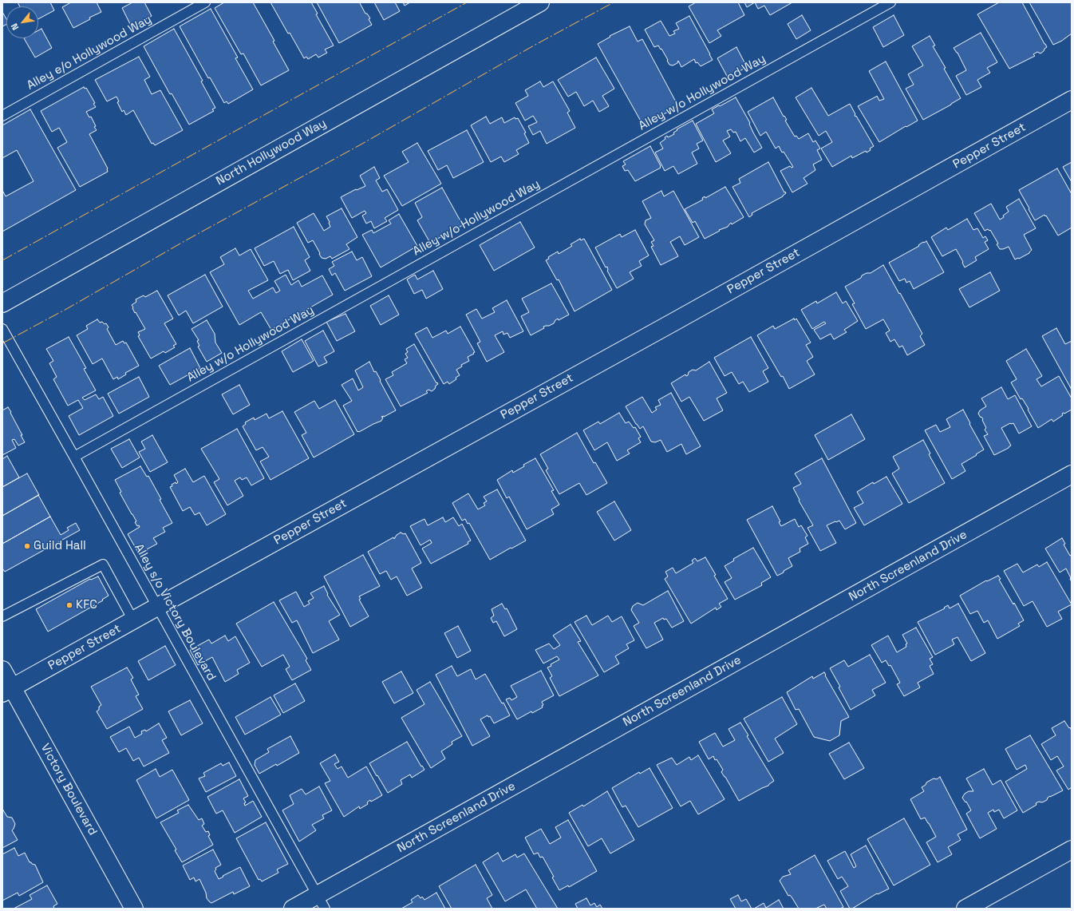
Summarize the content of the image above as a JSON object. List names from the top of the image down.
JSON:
{
  "streets": {
    "street": [
      "Pepper Street",
      "North Hollywood Way",
      "North Screenland Drive",
      "Victory Boulevard"
    ],
    "lane": ["Alley e/o Hollywood Way", "Alley w/o Hollywood Way", "Alley s/o Victory Boulevard"]
  },
  "crossings": [
    ["Alley w/o Hollywood Way", "Alley s/o Victory Boulevard"],
    ["Pepper Street", "Alley s/o Victory Boulevard"],
    ["Pepper Street", "Victory Boulevard"],
    ["North Screenland Drive", "Alley s/o Victory Boulevard"]
  ],
  "places": ["Guild Hall", "KFC"],
  "north": "bottom left"
}
